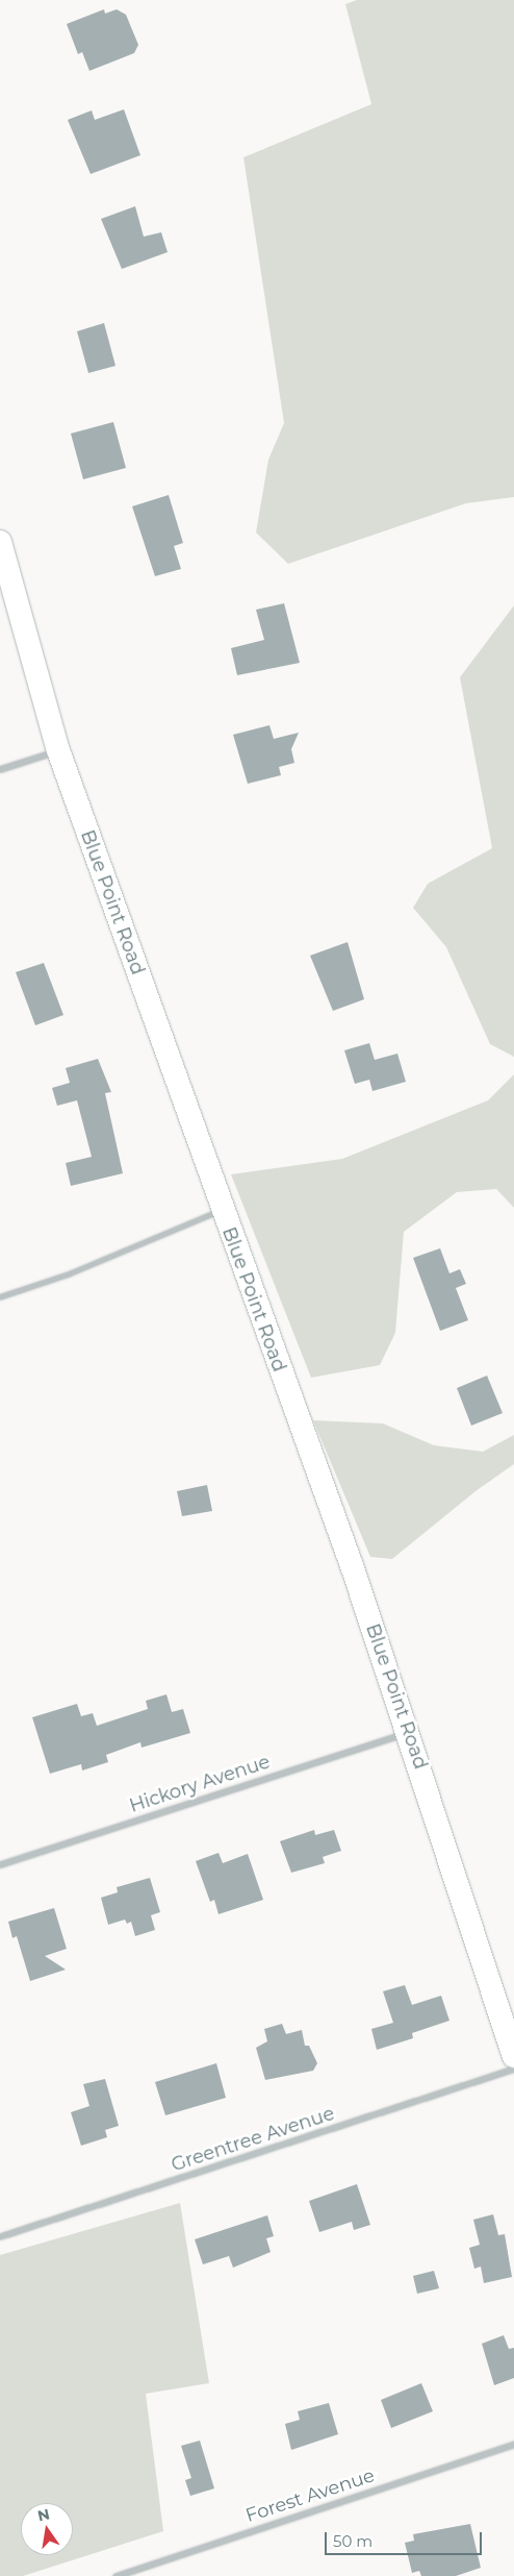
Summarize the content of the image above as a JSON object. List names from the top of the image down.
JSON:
{
  "streets": {
    "street": [
      "Blue Point Road",
      "Hickory Avenue",
      "Greentree Avenue",
      "Forest Avenue"
    ]
  },
  "crossings": [
    ["Blue Point Road", "Hickory Avenue"]
  ],
  "scale_bar": "50 m",
  "north": "top"
}
